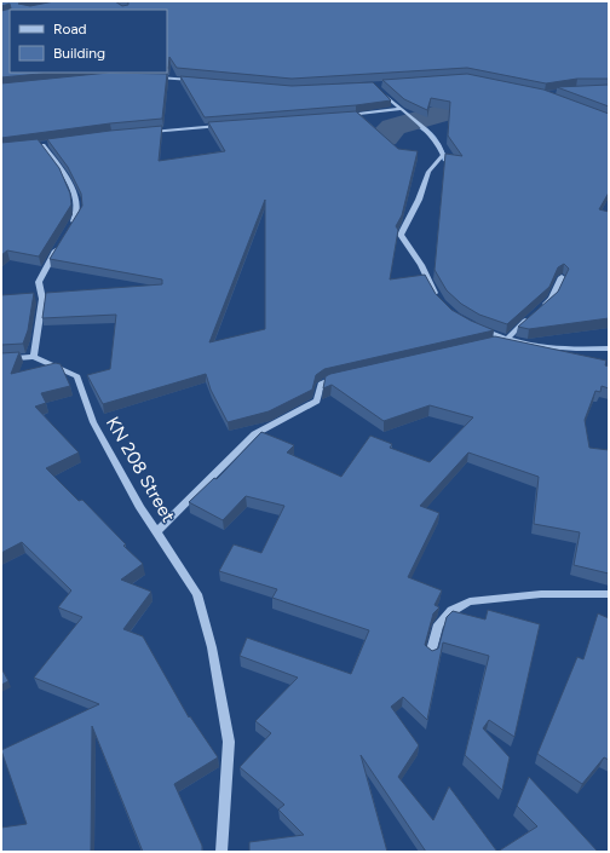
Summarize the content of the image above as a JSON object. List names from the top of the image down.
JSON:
{
  "streets": {
    "street": ["KN 208 Street"]
  },
  "legend": ["Road", "Building"]
}
